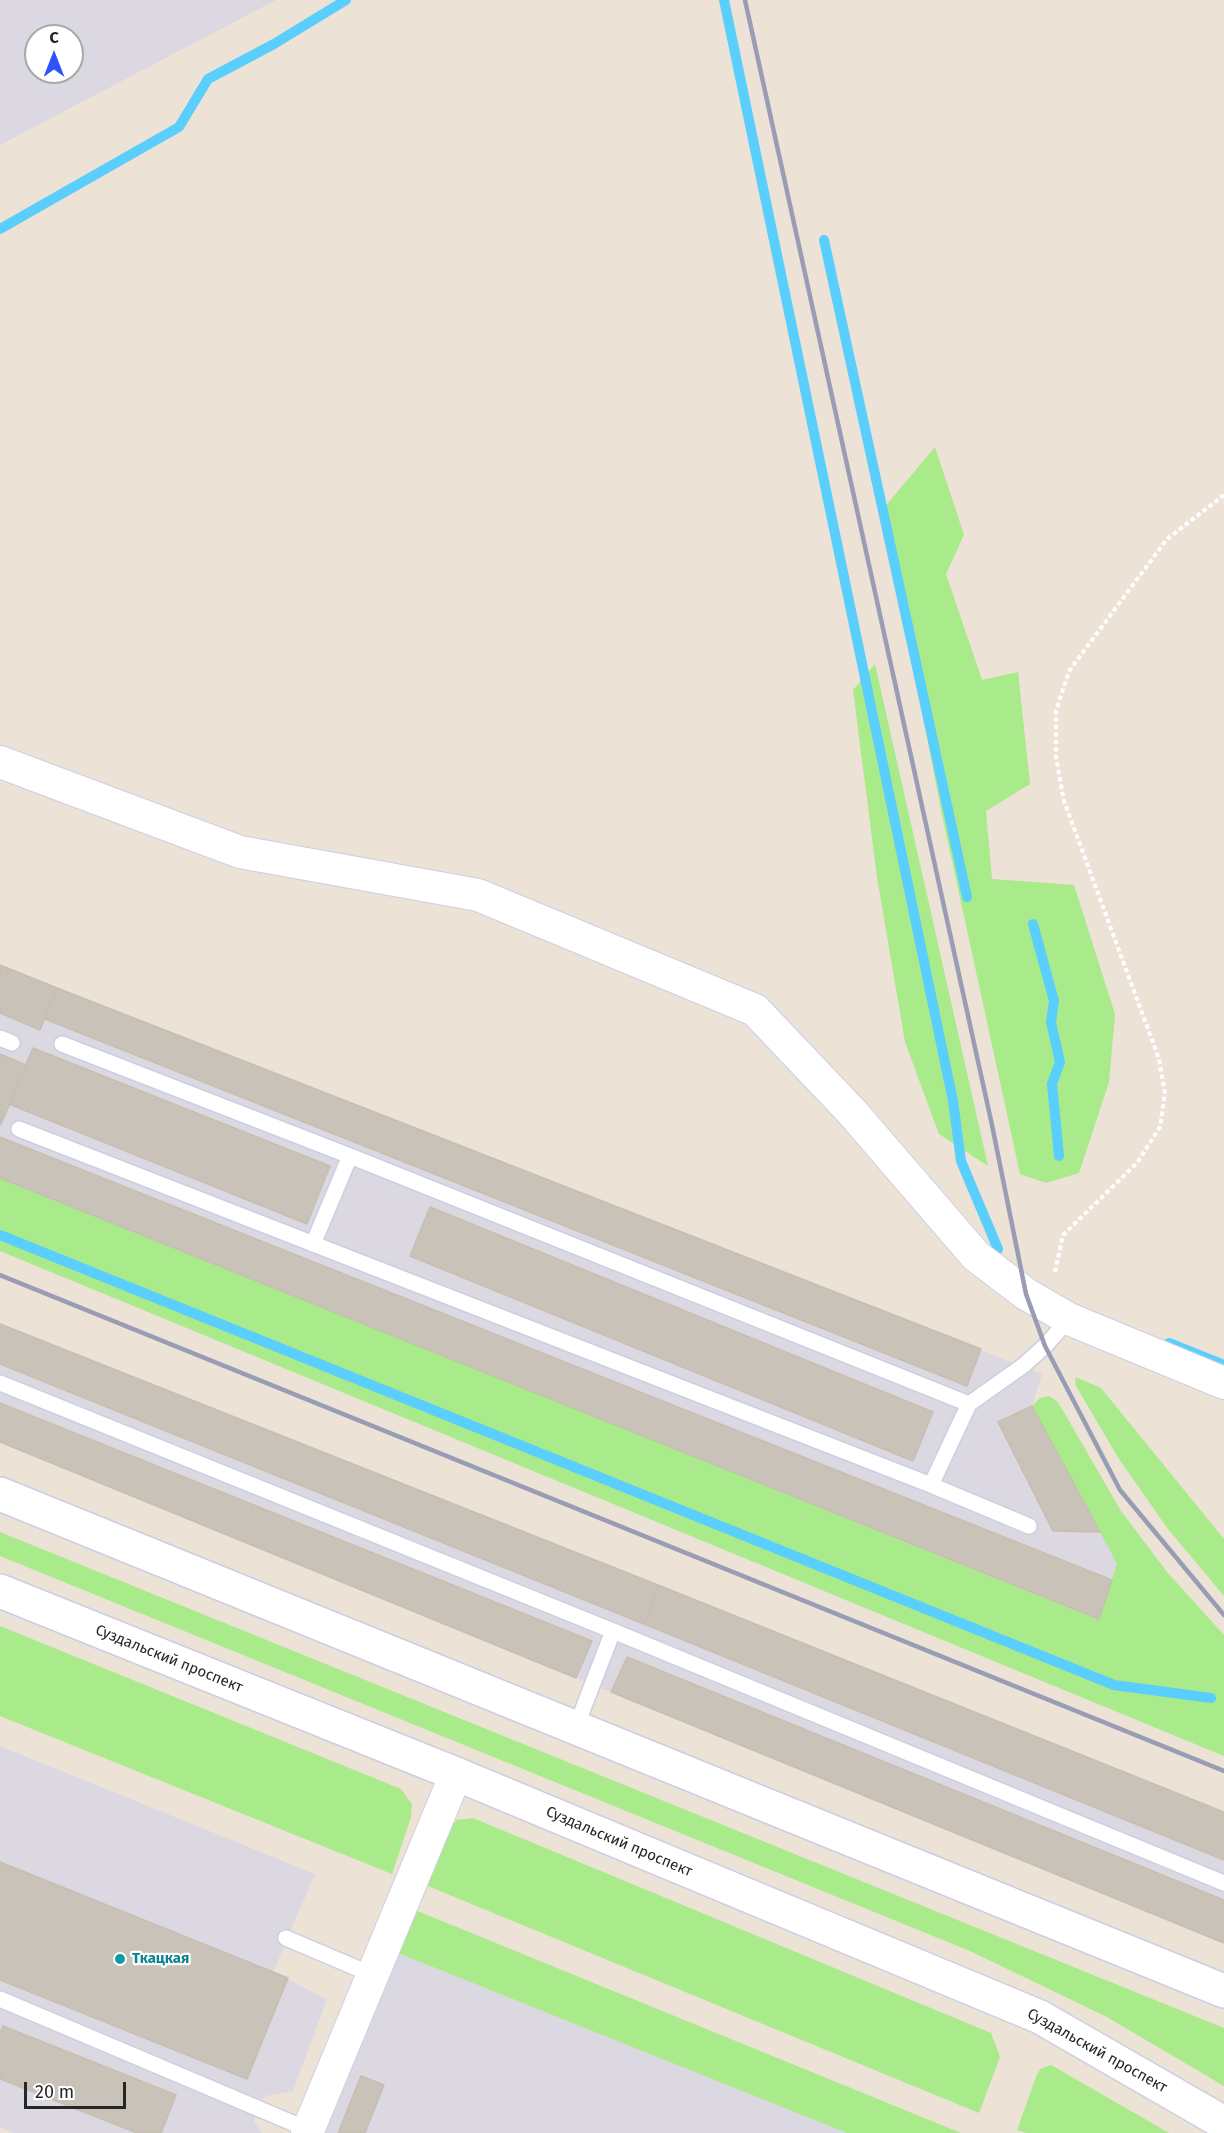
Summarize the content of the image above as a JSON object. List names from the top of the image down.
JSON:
{
  "streets": {
    "main road": ["Суздальский проспект"]
  },
  "places": ["Ткацкая"],
  "scale_bar": "20 m",
  "north": "top"
}
